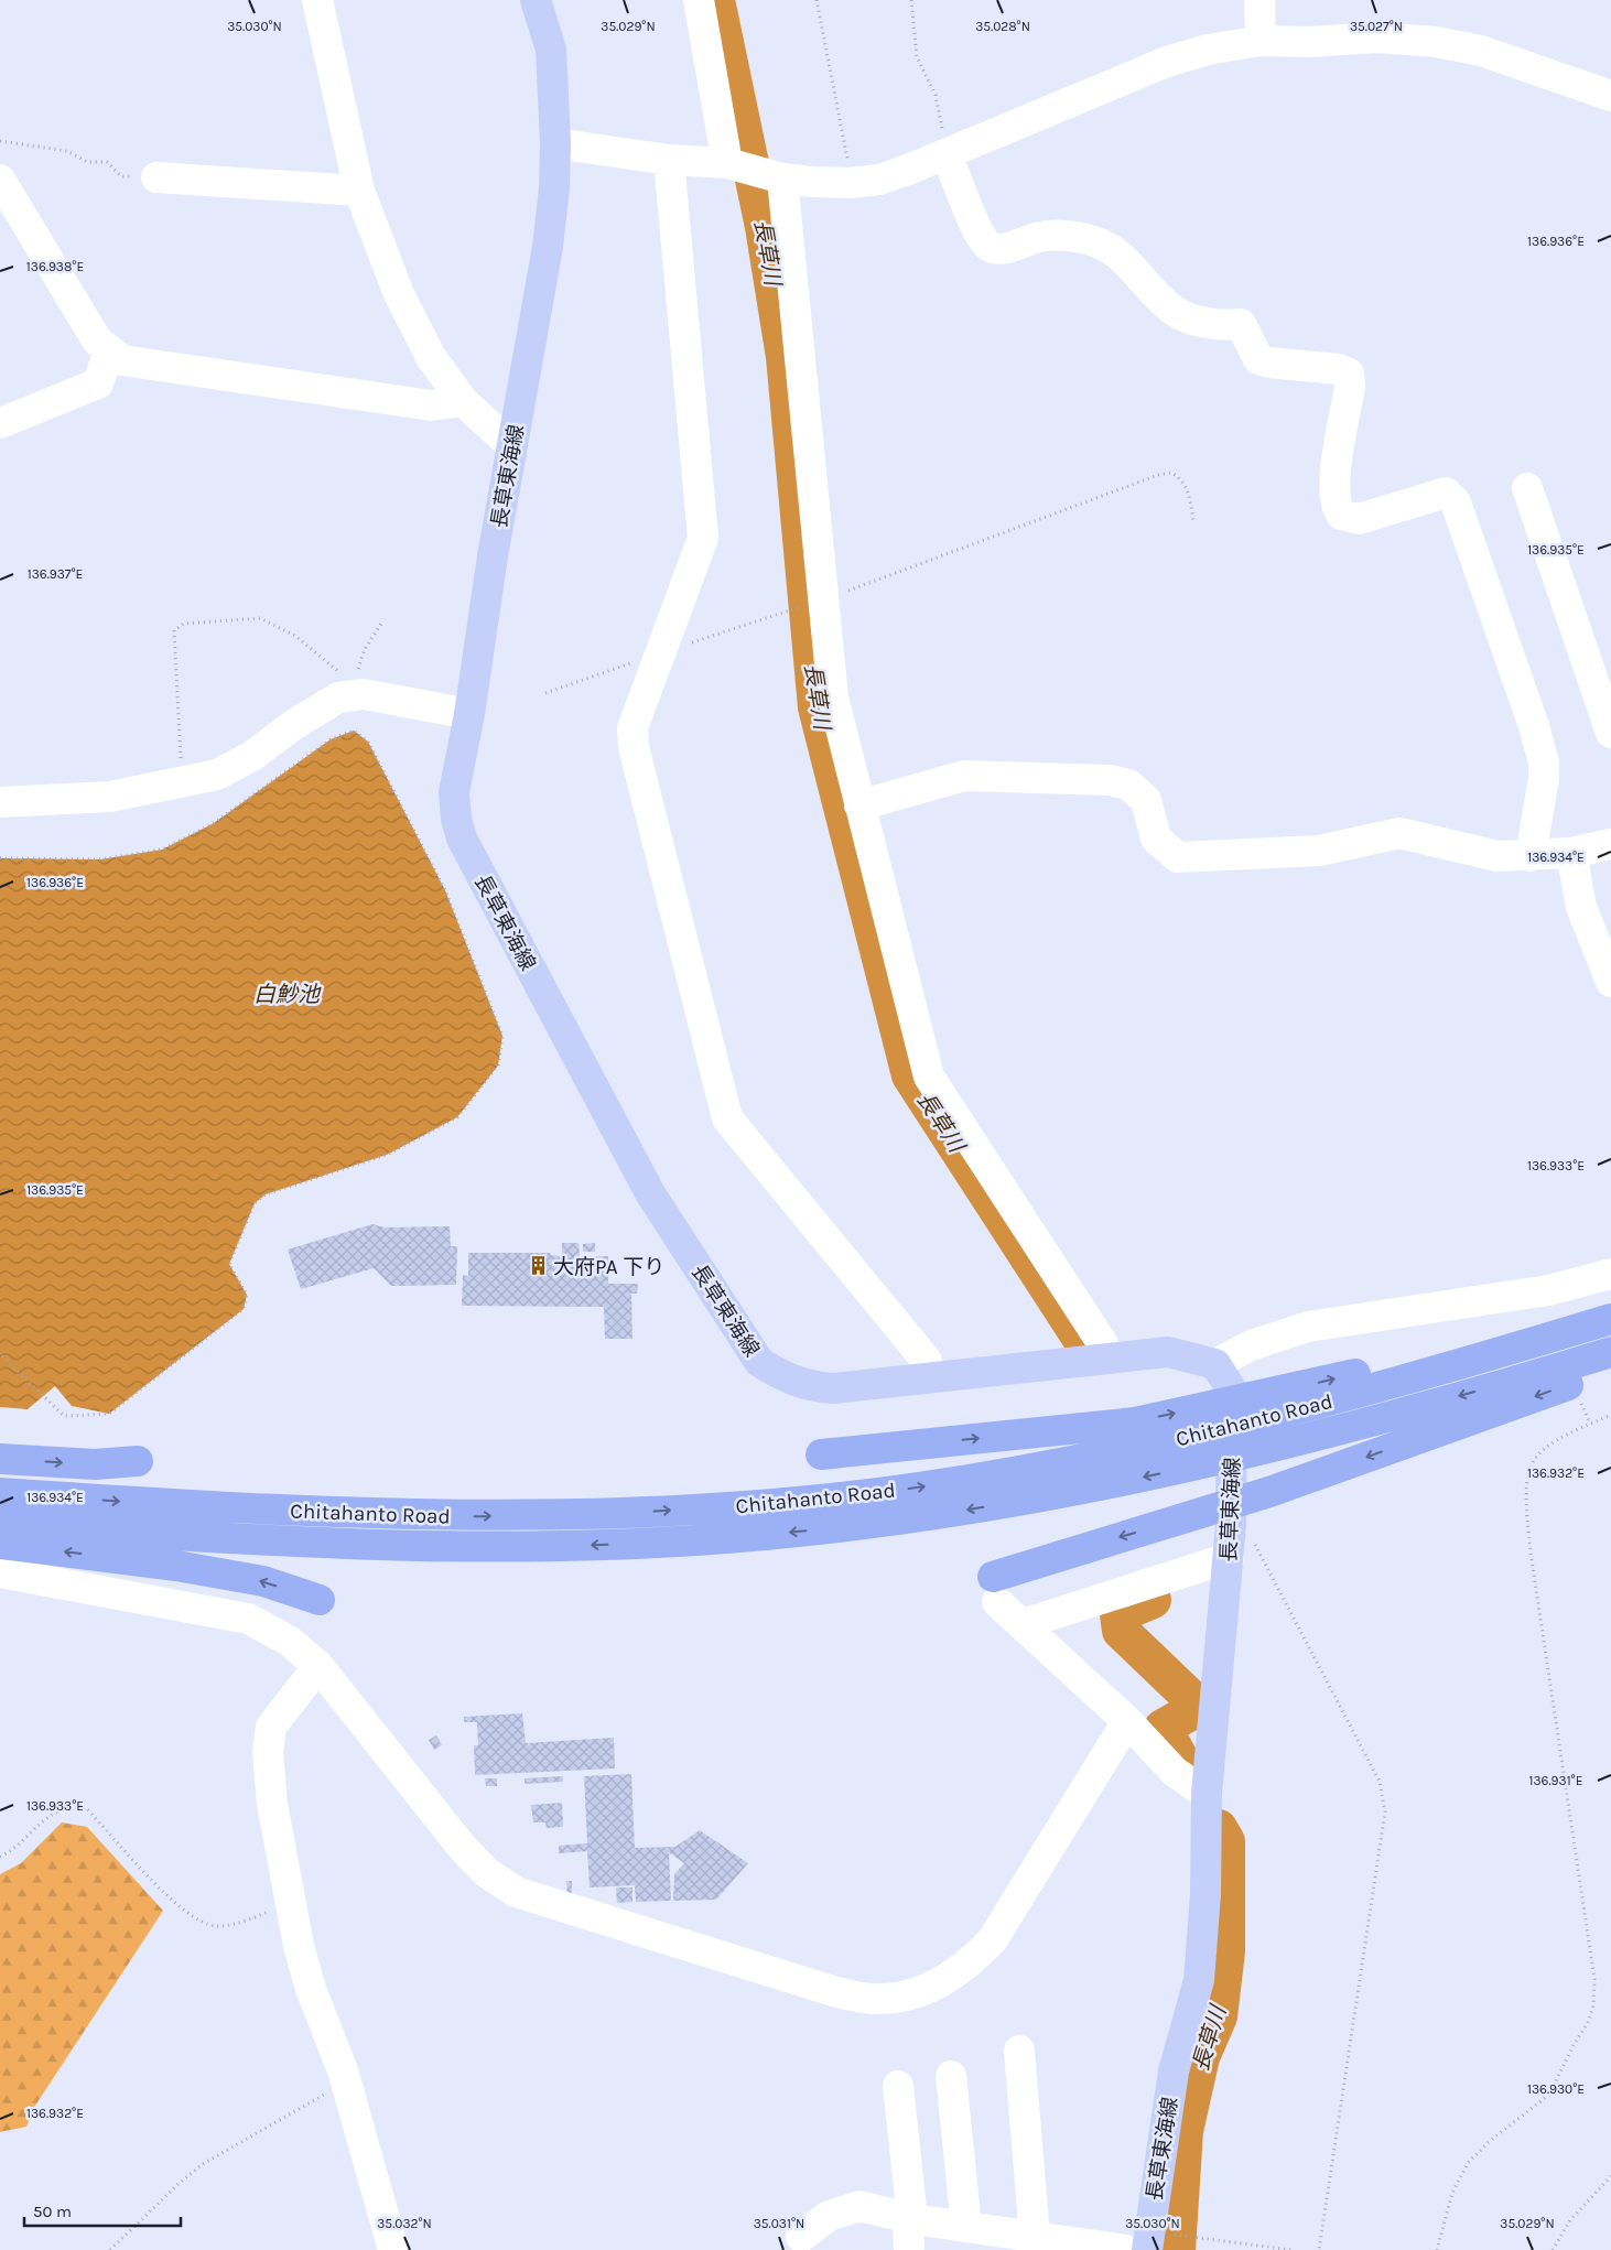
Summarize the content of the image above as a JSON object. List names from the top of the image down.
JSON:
{
  "streets": {
    "highway": ["Chitahanto Road"],
    "main road": ["長草東海線"]
  },
  "water": ["長草川", "白魦池"],
  "places": {
    "building": ["大府PA 下り"]
  },
  "scale_bar": "50 m",
  "coordinates": [
    "35.028°N",
    "35.030°N",
    "35.029°N",
    "35.027°N",
    "136.936°E",
    "136.938°E",
    "136.935°E",
    "136.937°E",
    "136.934°E",
    "136.933°E",
    "136.932°E",
    "136.931°E",
    "136.930°E",
    "35.032°N",
    "35.031°N"
  ]
}
